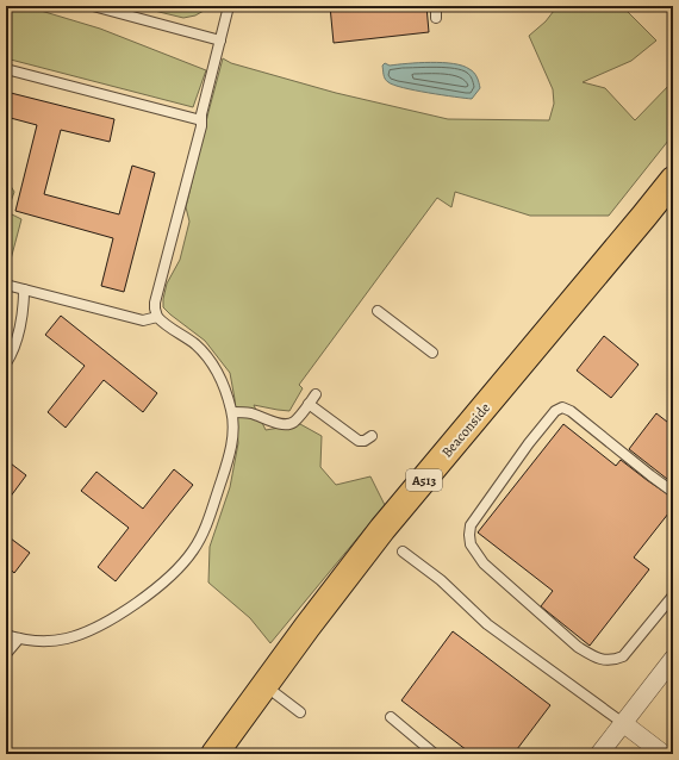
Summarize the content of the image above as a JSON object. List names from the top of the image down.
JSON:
{
  "streets": {
    "highway": ["Beaconside", "A513"]
  }
}
